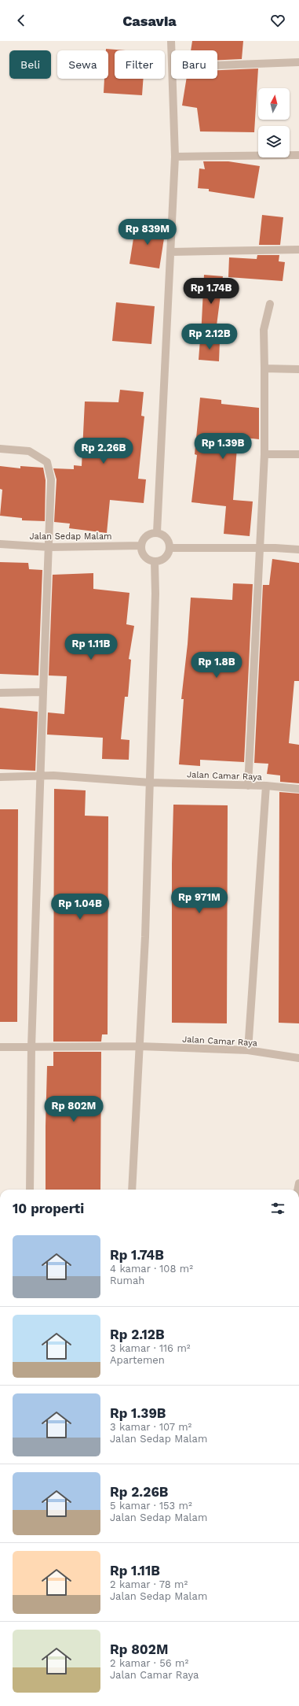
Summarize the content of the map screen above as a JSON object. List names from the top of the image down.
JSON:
{
  "streets": {
    "street": ["Jalan Sedap Malam", "Jalan Camar Raya"]
  },
  "north": "top",
  "page": {
    "header": "Casavia",
    "chip": [
      "Beli",
      "Sewa",
      "Filter",
      "Baru"
    ],
    "price": [
      "Rp 839M",
      "Rp 1.74B",
      "Rp 2.12B",
      "Rp 1.39B",
      "Rp 2.26B",
      "Rp 1.11B",
      "Rp 1.8B",
      "Rp 971M",
      "Rp 1.04B",
      "Rp 802M"
    ],
    "heading": "10 properti",
    "list": [
      {
        "name": "Rp 1.74B",
        "note": "4 kamar · 108 m² · Rumah"
      },
      {
        "name": "Rp 2.12B",
        "note": "3 kamar · 116 m² · Apartemen"
      },
      {
        "name": "Rp 1.39B",
        "note": "3 kamar · 107 m² · Jalan Sedap Malam"
      },
      {
        "name": "Rp 2.26B",
        "note": "5 kamar · 153 m² · Jalan Sedap Malam"
      },
      {
        "name": "Rp 1.11B",
        "note": "2 kamar · 78 m² · Jalan Sedap Malam"
      },
      {
        "name": "Rp 802M",
        "note": "2 kamar · 56 m² · Jalan Camar Raya"
      }
    ]
  }
}
